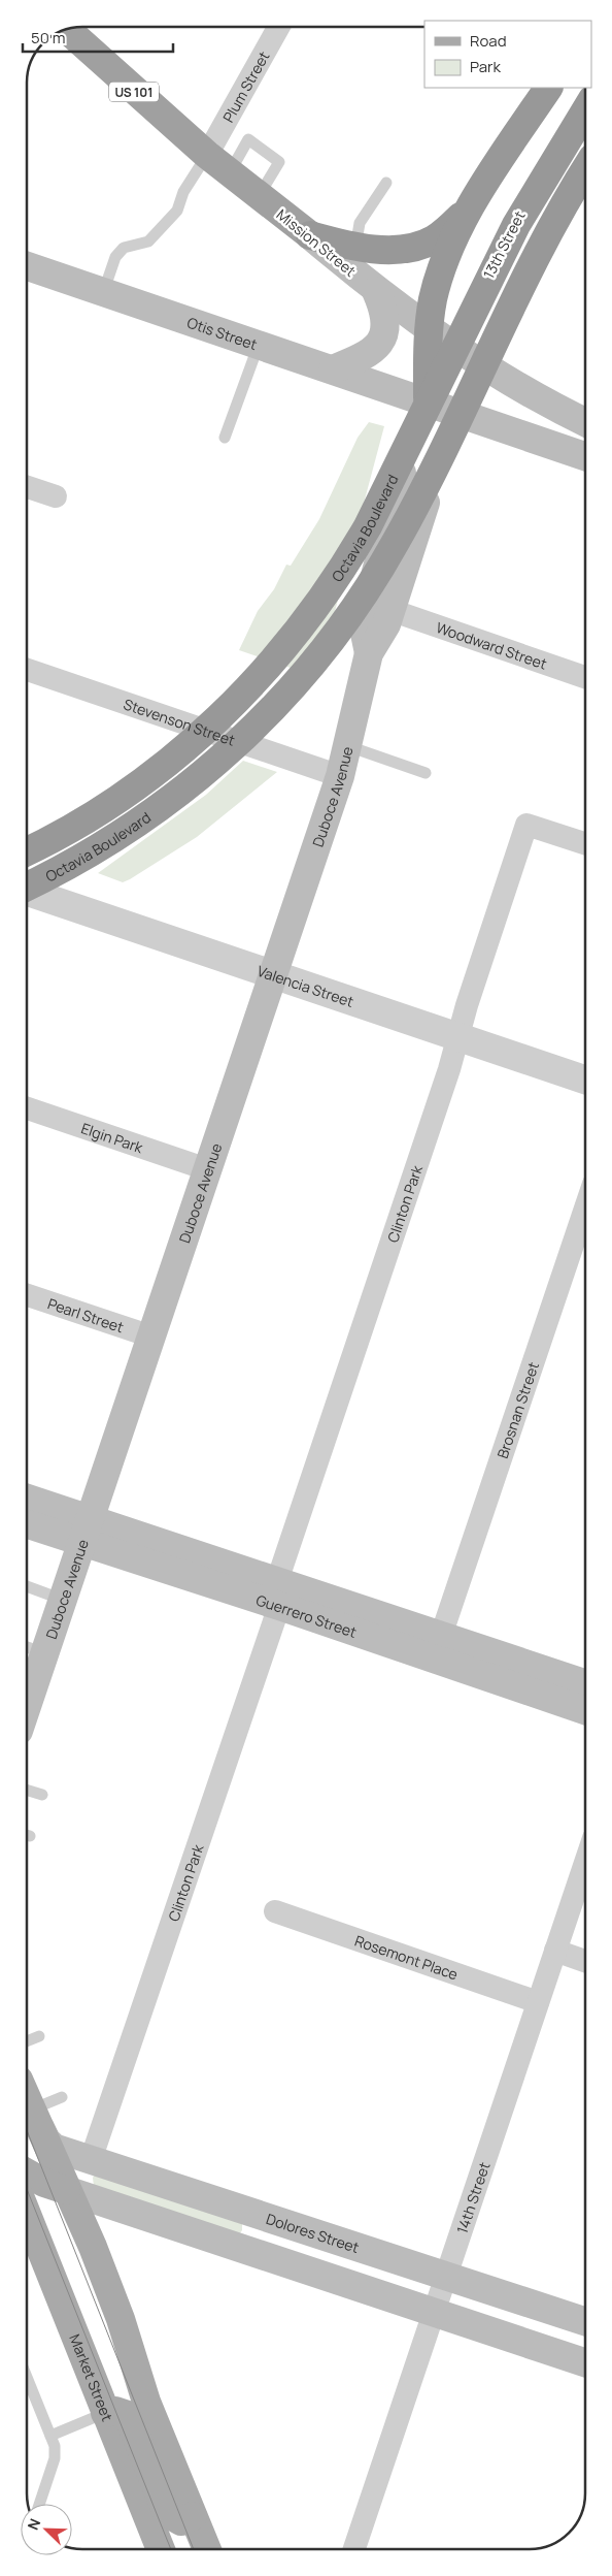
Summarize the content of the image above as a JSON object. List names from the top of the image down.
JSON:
{
  "streets": {
    "highway": ["US 101", "Mission Street", "Octavia Boulevard"],
    "main road": [
      "13th Street",
      "Otis Street",
      "Duboce Avenue",
      "Guerrero Street",
      "Dolores Street",
      "Market Street"
    ],
    "street": [
      "Plum Street",
      "Woodward Street",
      "Stevenson Street",
      "Valencia Street",
      "Elgin Park",
      "Clinton Park",
      "Pearl Street",
      "Brosnan Street",
      "Rosemont Place",
      "14th Street"
    ]
  },
  "crossings": [
    ["Plum Street", "Mission Street"],
    ["US 101", "Mission Street"],
    ["Mission Street", "13th Street"],
    ["13th Street", "Otis Street"],
    ["13th Street", "Duboce Avenue"],
    ["Otis Street", "Duboce Avenue"],
    ["Woodward Street", "Duboce Avenue"],
    ["Stevenson Street", "Duboce Avenue"],
    ["Duboce Avenue", "Valencia Street"],
    ["Duboce Avenue", "Elgin Park"],
    ["Duboce Avenue", "Pearl Street"],
    ["Duboce Avenue", "Guerrero Street"],
    ["Valencia Street", "Clinton Park"],
    ["Clinton Park", "Guerrero Street"],
    ["Clinton Park", "Dolores Street"],
    ["Brosnan Street", "Guerrero Street"],
    ["Rosemont Place", "14th Street"],
    ["14th Street", "Dolores Street"]
  ],
  "legend": ["Road", "Park"],
  "scale_bar": "50 m",
  "north": "top left"
}
